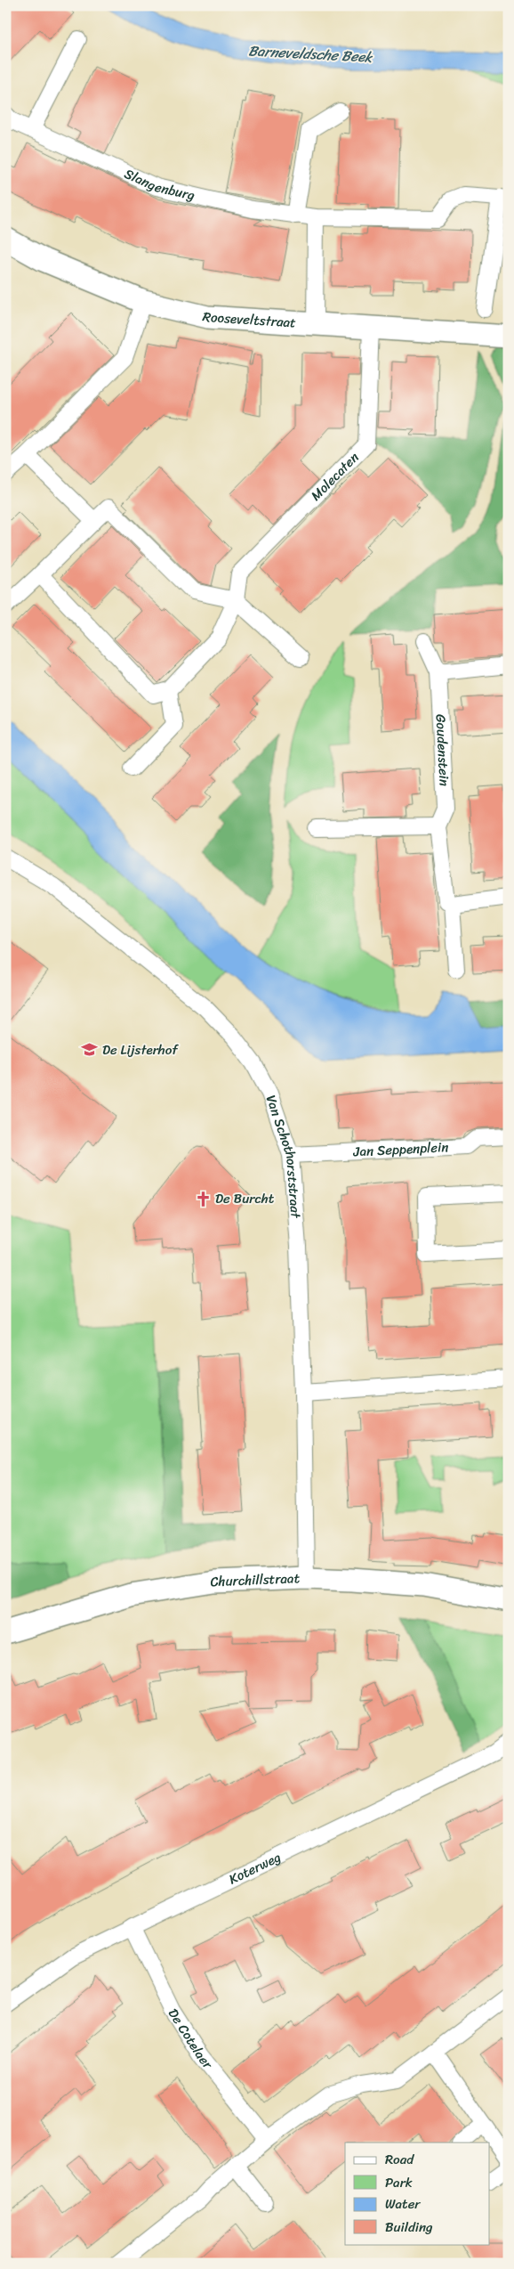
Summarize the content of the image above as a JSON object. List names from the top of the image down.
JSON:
{
  "streets": {
    "street": [
      "Slangenburg",
      "Rooseveltstraat",
      "Molecaten",
      "Goudenstein",
      "Jan Seppenplein",
      "Van Schothorststraat",
      "Churchillstraat",
      "Koterweg",
      "De Cotelaer"
    ]
  },
  "crossings": [
    ["Rooseveltstraat", "Molecaten"],
    ["Jan Seppenplein", "Van Schothorststraat"],
    ["Van Schothorststraat", "Churchillstraat"],
    ["Koterweg", "De Cotelaer"]
  ],
  "water": ["Barneveldsche Beek"],
  "places": {
    "school or university": ["De Lijsterhof"],
    "church": ["De Burcht"]
  },
  "legend": [
    "Road",
    "Park",
    "Water",
    "Building"
  ]
}
